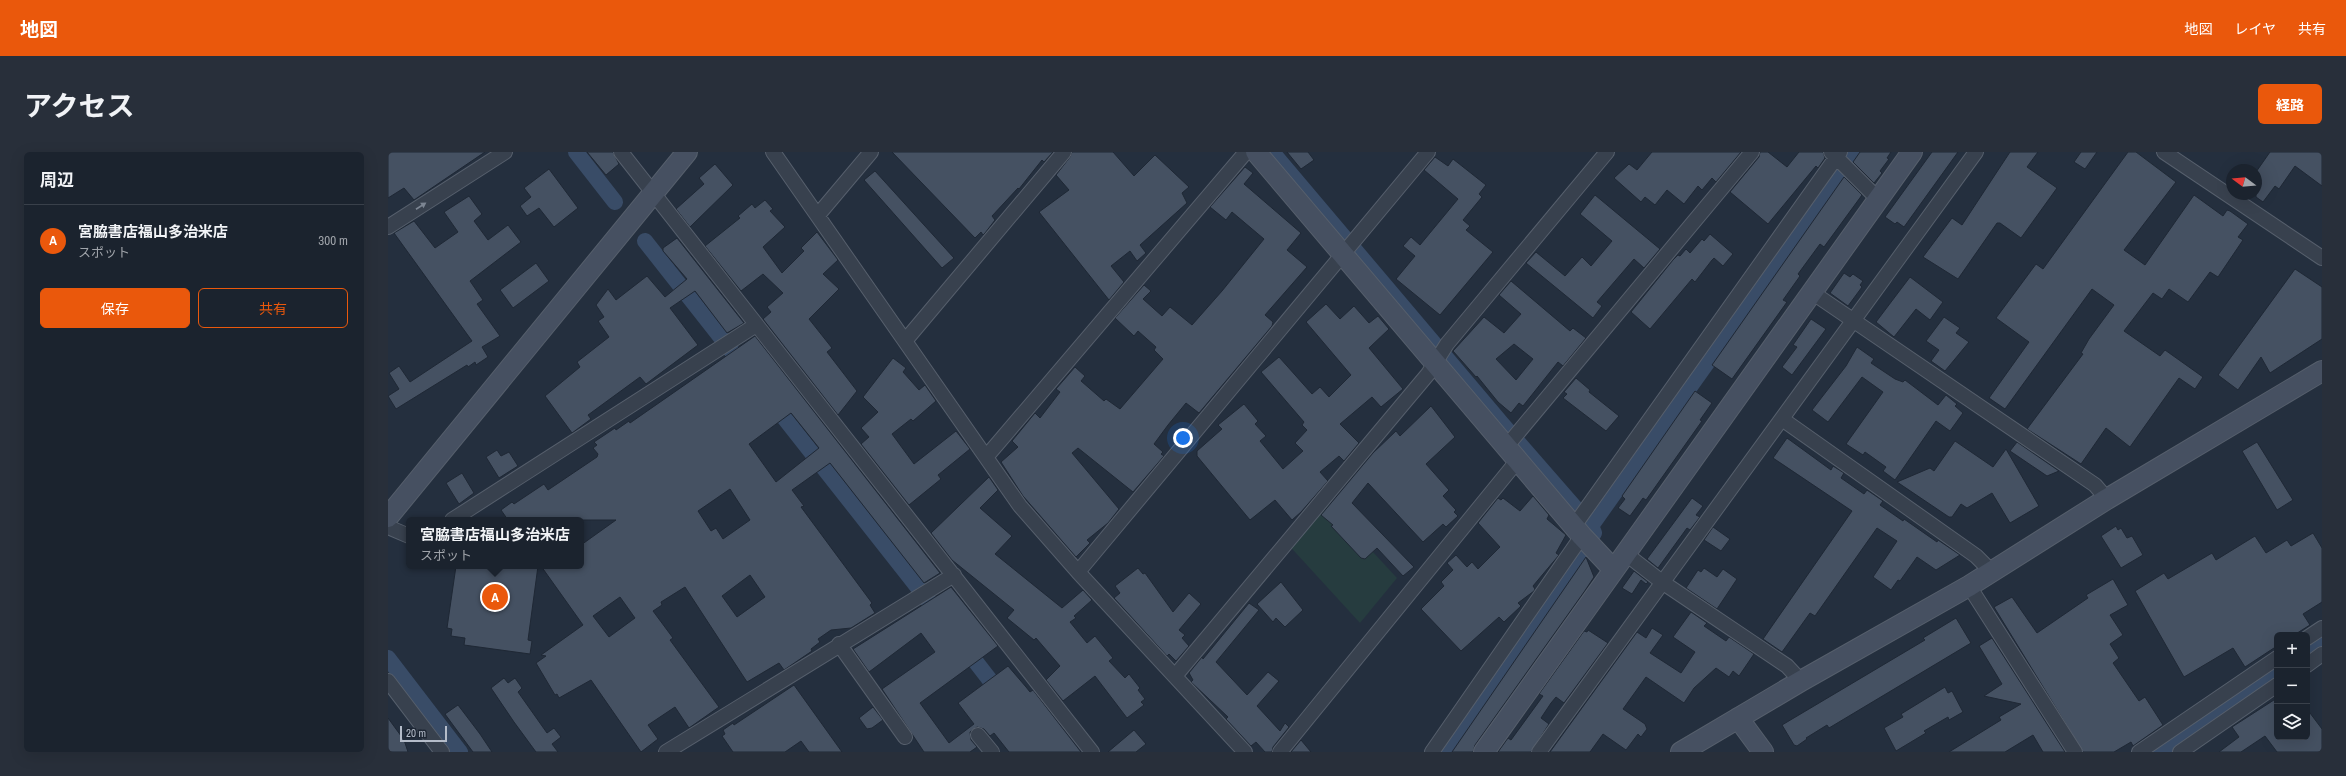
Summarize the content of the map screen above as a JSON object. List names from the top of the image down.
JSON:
{
  "scale_bar": "20 m",
  "north": "left",
  "page": {
    "header": "地図",
    "nav": ["地図", "レイヤ", "共有"],
    "title": "アクセス",
    "buttons": [
      "経路",
      ["保存", "共有"]
    ],
    "heading": "周辺",
    "list": [
      {
        "mark": "A",
        "name": "宮脇書店福山多治米店",
        "note": "スポット",
        "value": "300 m"
      }
    ],
    "popup": ["宮脇書店福山多治米店", "スポット"],
    "pins": "A",
    "map_buttons": ["+", "−"],
    "scale": "20 m"
  }
}
